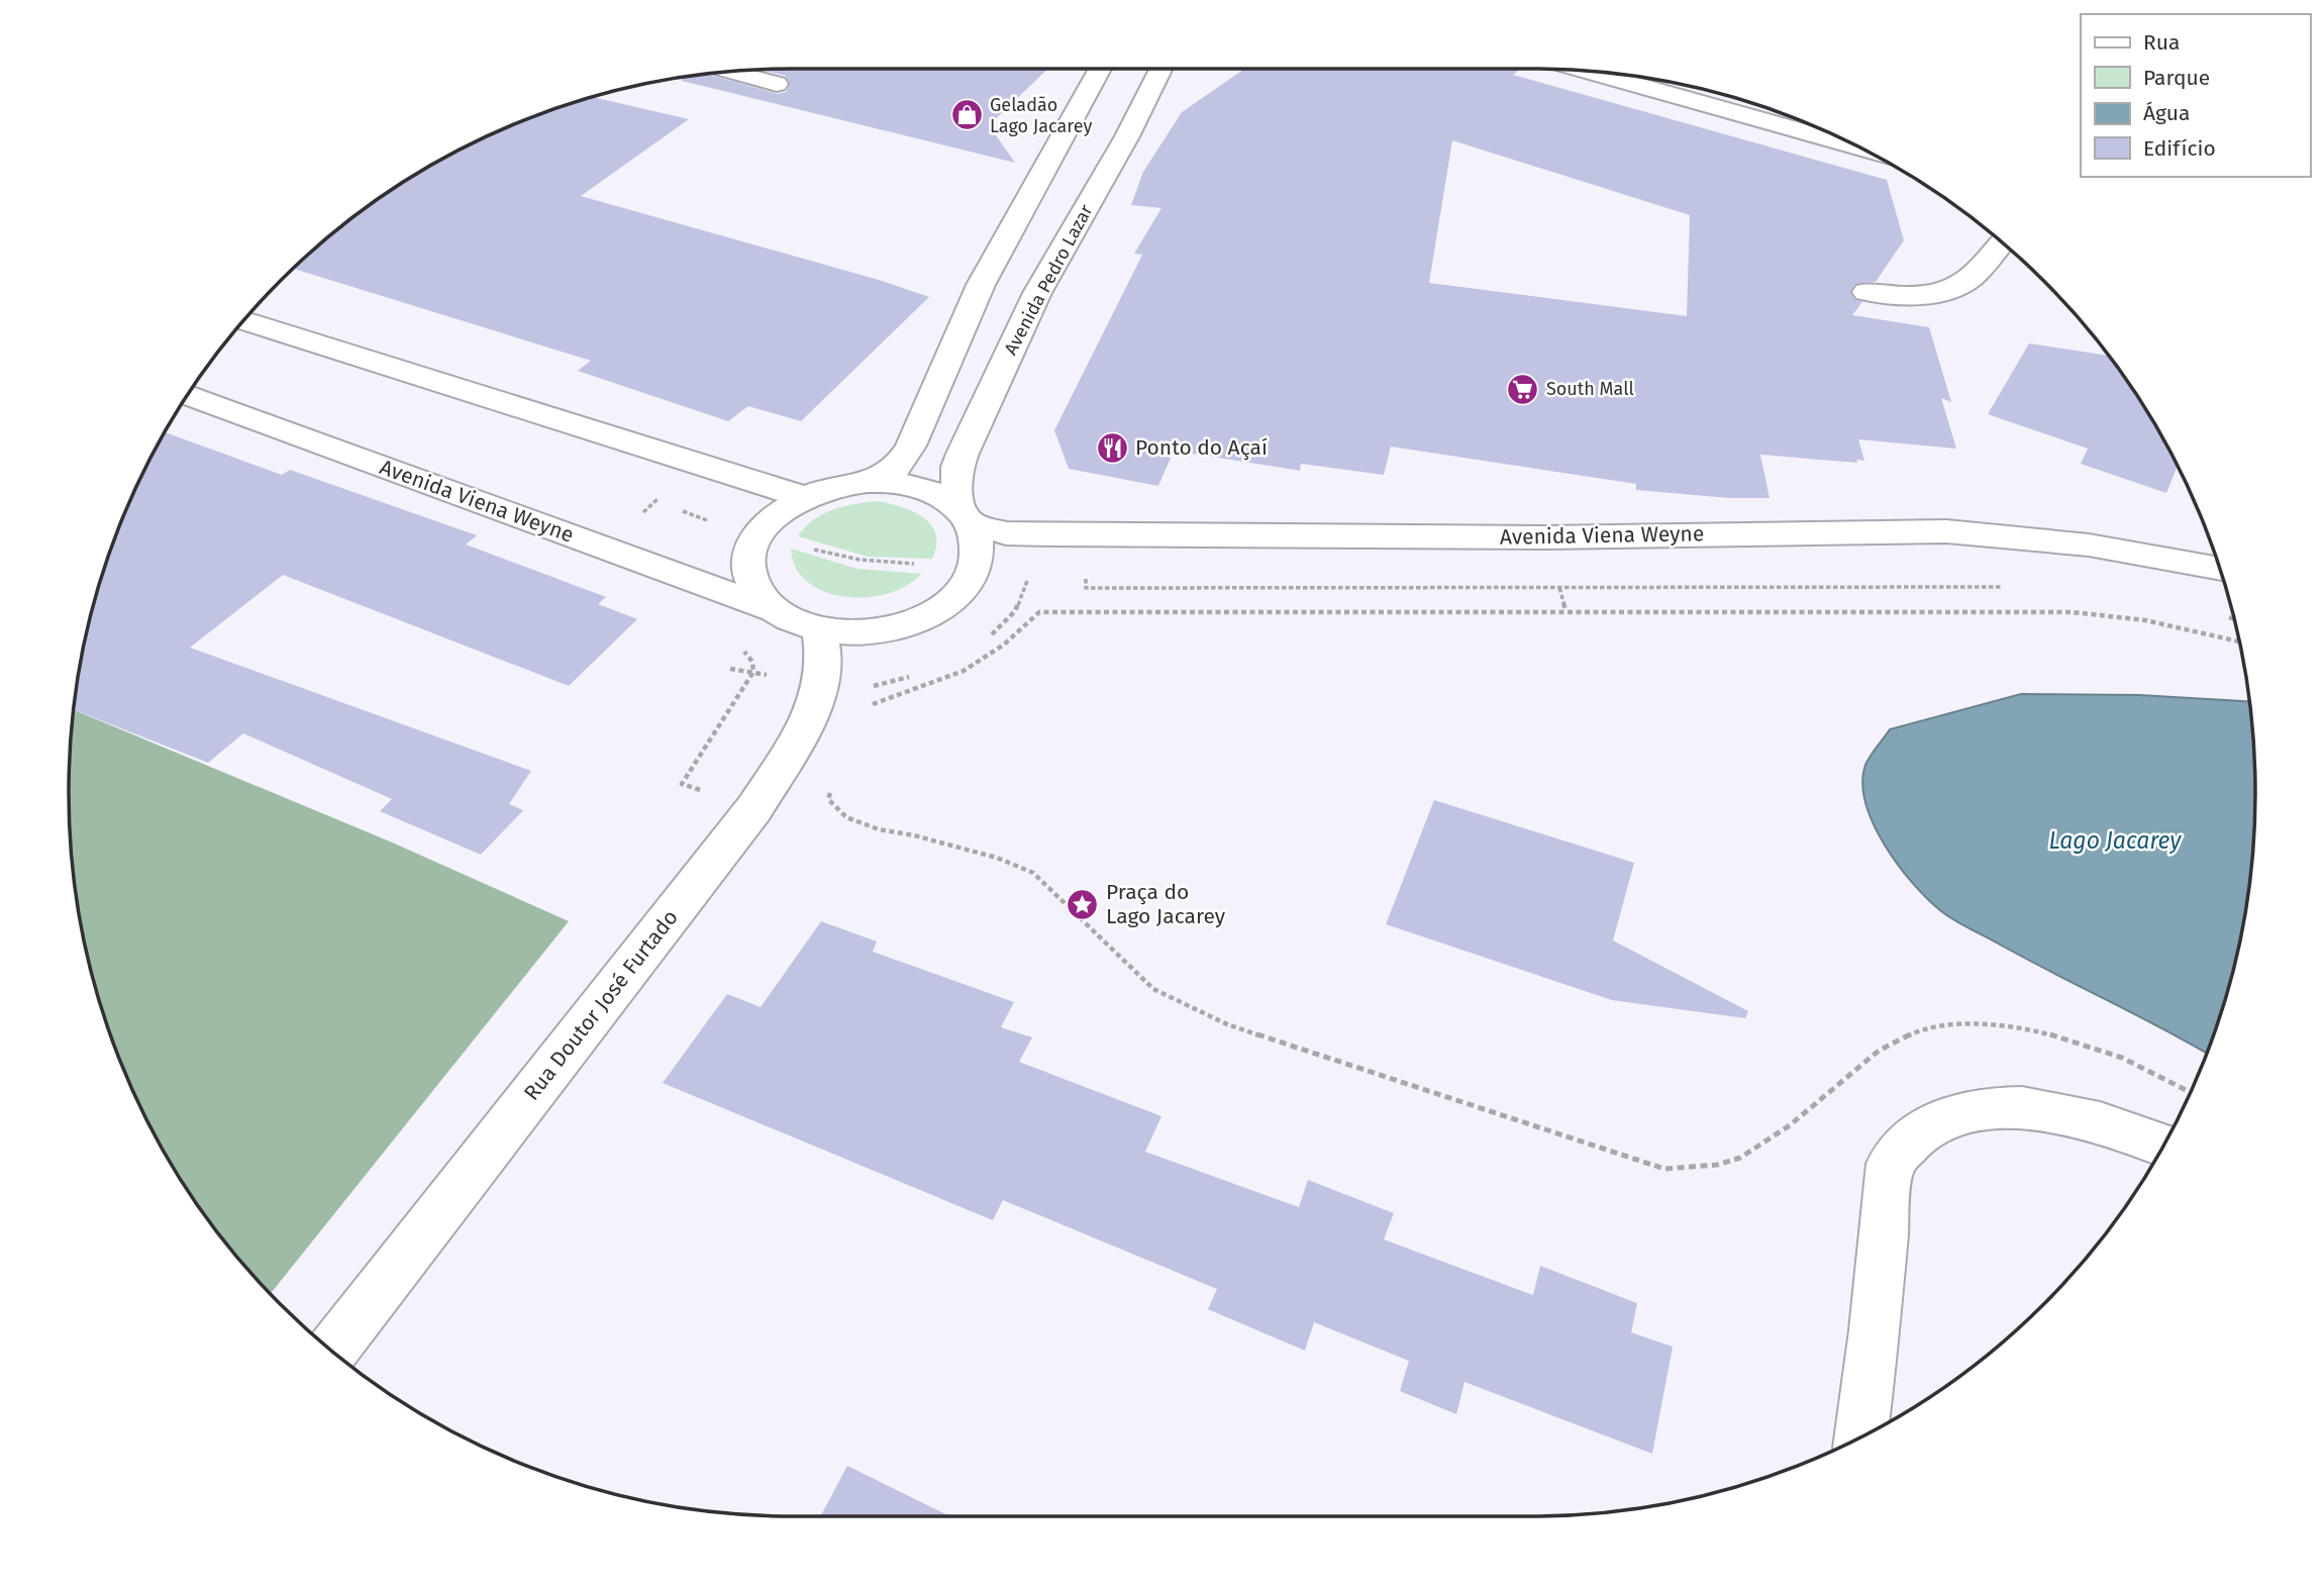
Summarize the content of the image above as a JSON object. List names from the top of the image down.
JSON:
{
  "streets": {
    "street": ["Avenida Pedro Lazar", "Avenida Viena Weyne", "Rua Doutor José Furtado"]
  },
  "crossings": [
    ["Avenida Pedro Lazar", "Avenida Viena Weyne"],
    ["Avenida Pedro Lazar", "Rua Doutor José Furtado"],
    ["Avenida Viena Weyne", "Rua Doutor José Furtado"]
  ],
  "water": ["Lago Jacarey"],
  "places": {
    "shop": ["Geladão Lago Jacarey"],
    "supermarket": ["South Mall"],
    "restaurant": ["Ponto do Açaí"],
    "place": ["Praça do Lago Jacarey"]
  },
  "legend": [
    "Rua",
    "Parque",
    "Água",
    "Edifício"
  ]
}
